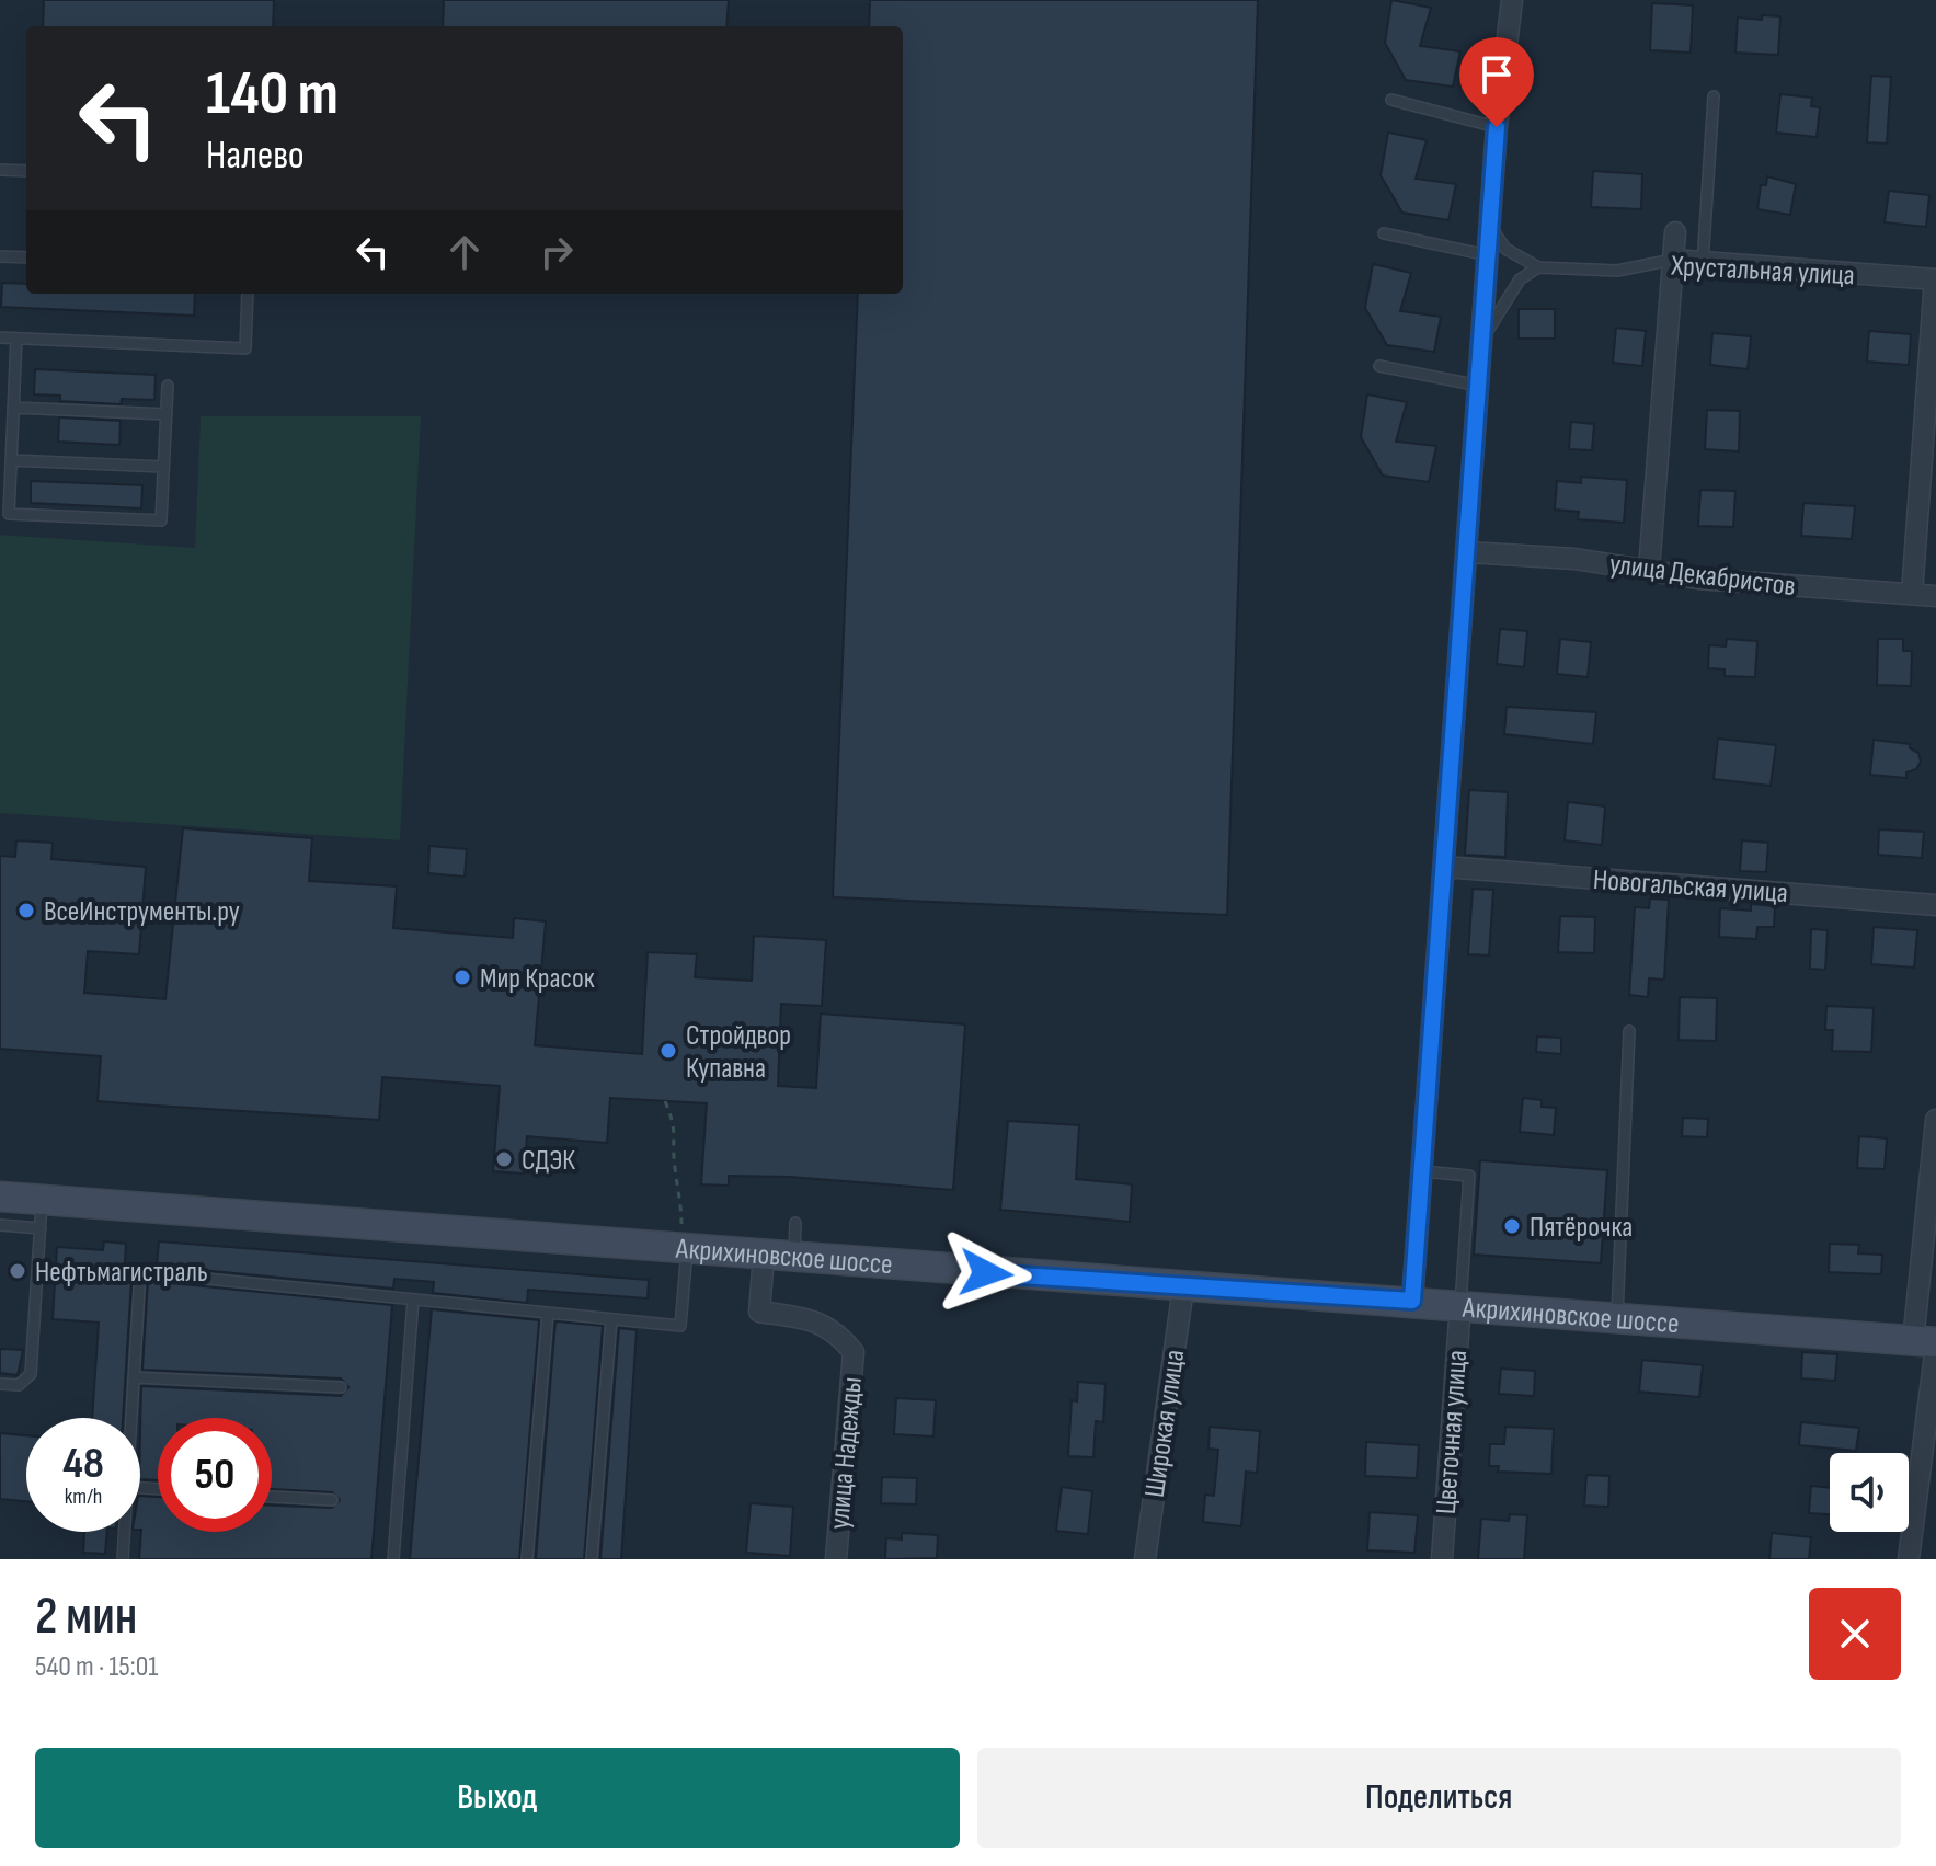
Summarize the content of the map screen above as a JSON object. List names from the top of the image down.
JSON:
{
  "streets": {
    "main road": ["Акрихиновское шоссе"],
    "street": [
      "Хрустальная улица",
      "улица Декабристов",
      "Новогальская улица",
      "Широкая улица",
      "Цветочная улица",
      "улица Надежды"
    ]
  },
  "crossings": [
    ["Акрихиновское шоссе", "Широкая улица"],
    ["Акрихиновское шоссе", "Цветочная улица"],
    ["Акрихиновское шоссе", "улица Надежды"]
  ],
  "places": [
    "ВсеИнструменты.ру",
    "Мир Красок",
    "Стройдвор Купавна",
    "СДЭК",
    "Пятёрочка",
    "Нефтьмагистраль"
  ],
  "page": {
    "turn": ["140 m", "Налево"],
    "speed": "48 km/h",
    "limit": "50",
    "heading": ["2 мин", "540 m · 15:01"],
    "buttons": ["Выход", "Поделиться"]
  }
}
